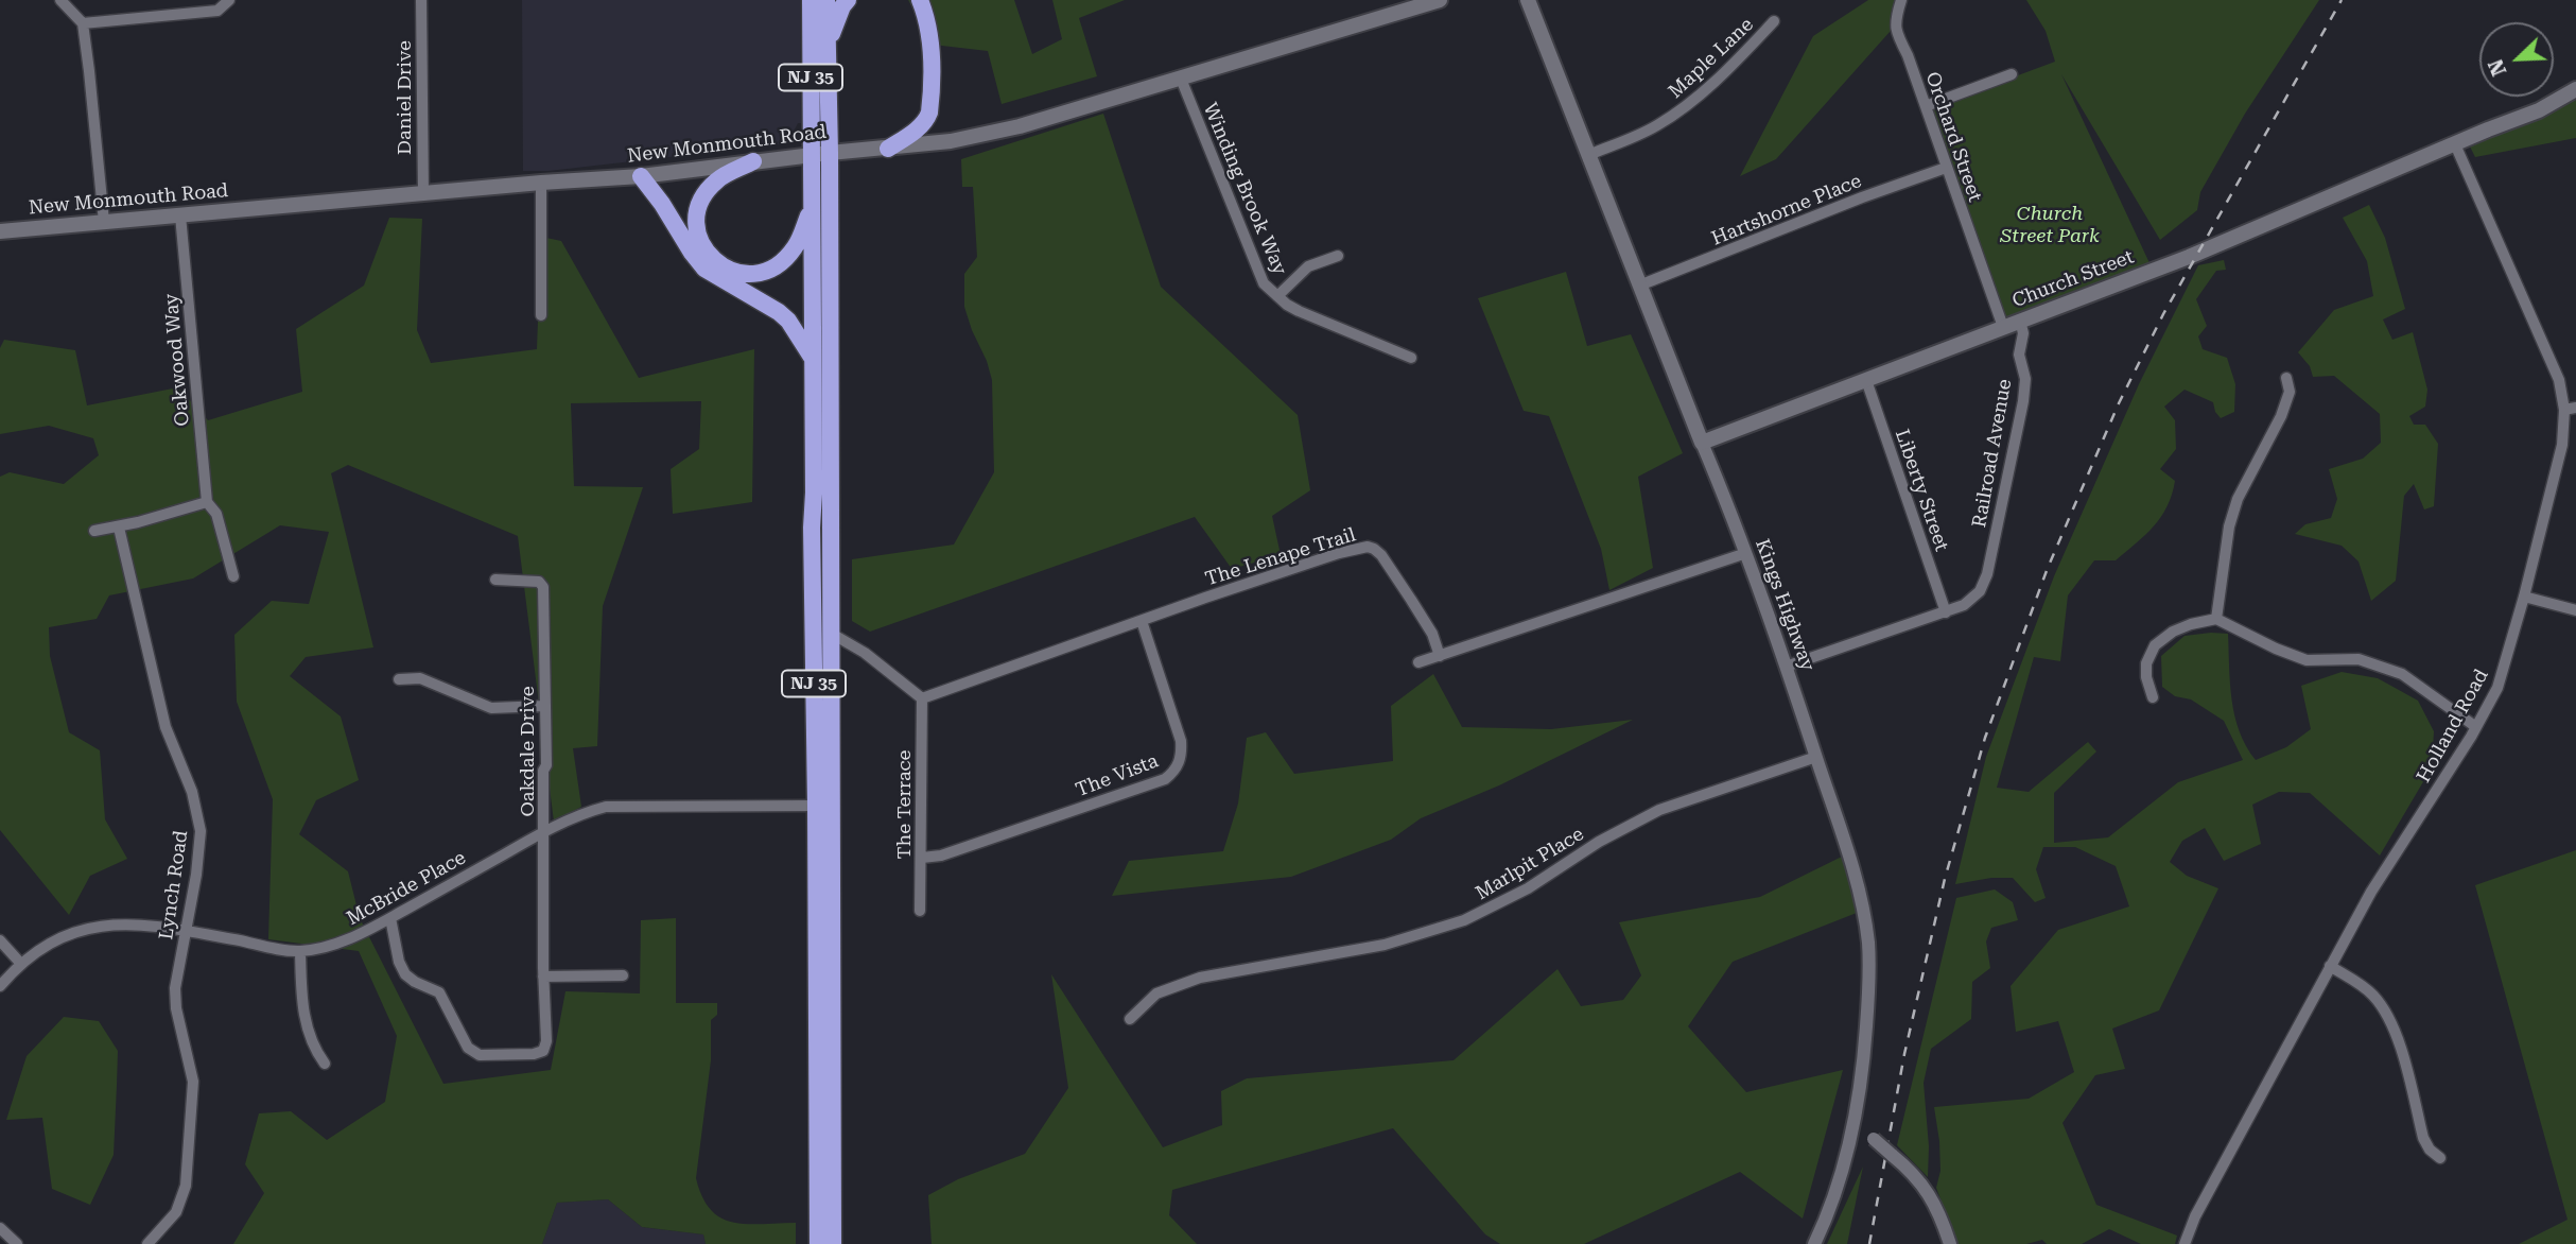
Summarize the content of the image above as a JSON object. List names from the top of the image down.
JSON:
{
  "streets": {
    "highway": ["NJ 35"],
    "main road": ["New Monmouth Road", "Church Street", "Kings Highway"],
    "street": [
      "Maple Lane",
      "Daniel Drive",
      "Orchard Street",
      "Winding Brook Way",
      "Hartshorne Place",
      "Oakwood Way",
      "Railroad Avenue",
      "Liberty Street",
      "The Lenape Trail",
      "Holland Road",
      "Oakdale Drive",
      "The Vista",
      "The Terrace",
      "Marlpit Place",
      "Lynch Road",
      "McBride Place"
    ]
  },
  "crossings": [
    ["Maple Lane", "Kings Highway"],
    ["NJ 35", "New Monmouth Road"],
    ["NJ 35", "McBride Place"],
    ["Daniel Drive", "New Monmouth Road"],
    ["Orchard Street", "Hartshorne Place"],
    ["Orchard Street", "Church Street"],
    ["New Monmouth Road", "Winding Brook Way"],
    ["New Monmouth Road", "Oakwood Way"],
    ["Hartshorne Place", "Kings Highway"],
    ["Church Street", "Railroad Avenue"],
    ["Church Street", "Liberty Street"],
    ["Church Street", "Kings Highway"],
    ["Church Street", "Holland Road"],
    ["Railroad Avenue", "Liberty Street"],
    ["The Lenape Trail", "The Vista"],
    ["The Lenape Trail", "The Terrace"],
    ["Kings Highway", "Marlpit Place"],
    ["Oakdale Drive", "McBride Place"],
    ["The Vista", "The Terrace"],
    ["Lynch Road", "McBride Place"]
  ],
  "parks": ["Church Street Park"],
  "north": "bottom left"
}
